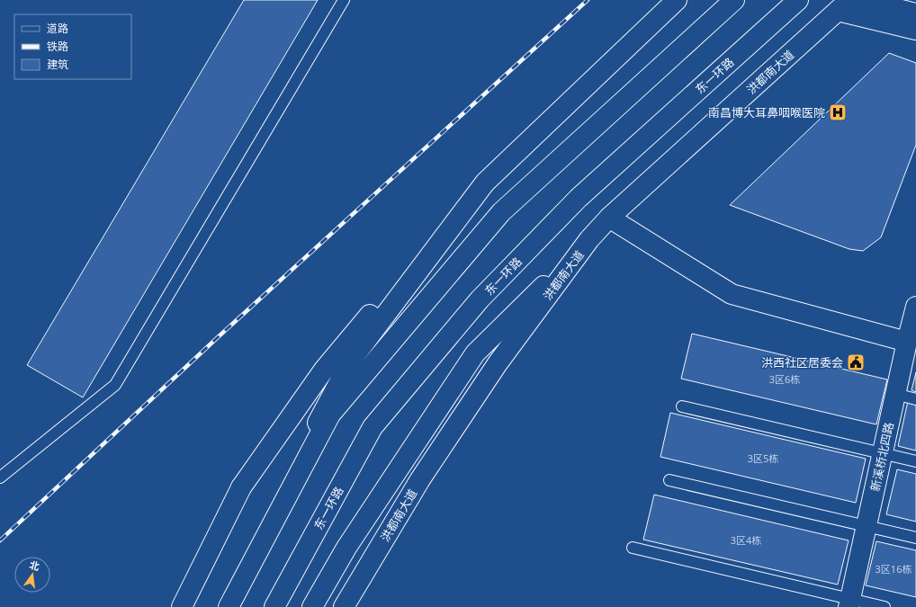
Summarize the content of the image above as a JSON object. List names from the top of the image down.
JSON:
{
  "streets": {
    "main road": ["洪都南大道", "东一环路", "新溪桥北四路"]
  },
  "places": {
    "hospital": ["南昌博大耳鼻咽喉医院"],
    "public building": ["洪西社区居委会"]
  },
  "house_numbers": [
    "3区6栋",
    "3区5栋",
    "3区4栋",
    "3区16栋"
  ],
  "legend": ["道路", "铁路", "建筑"],
  "north": "top"
}
